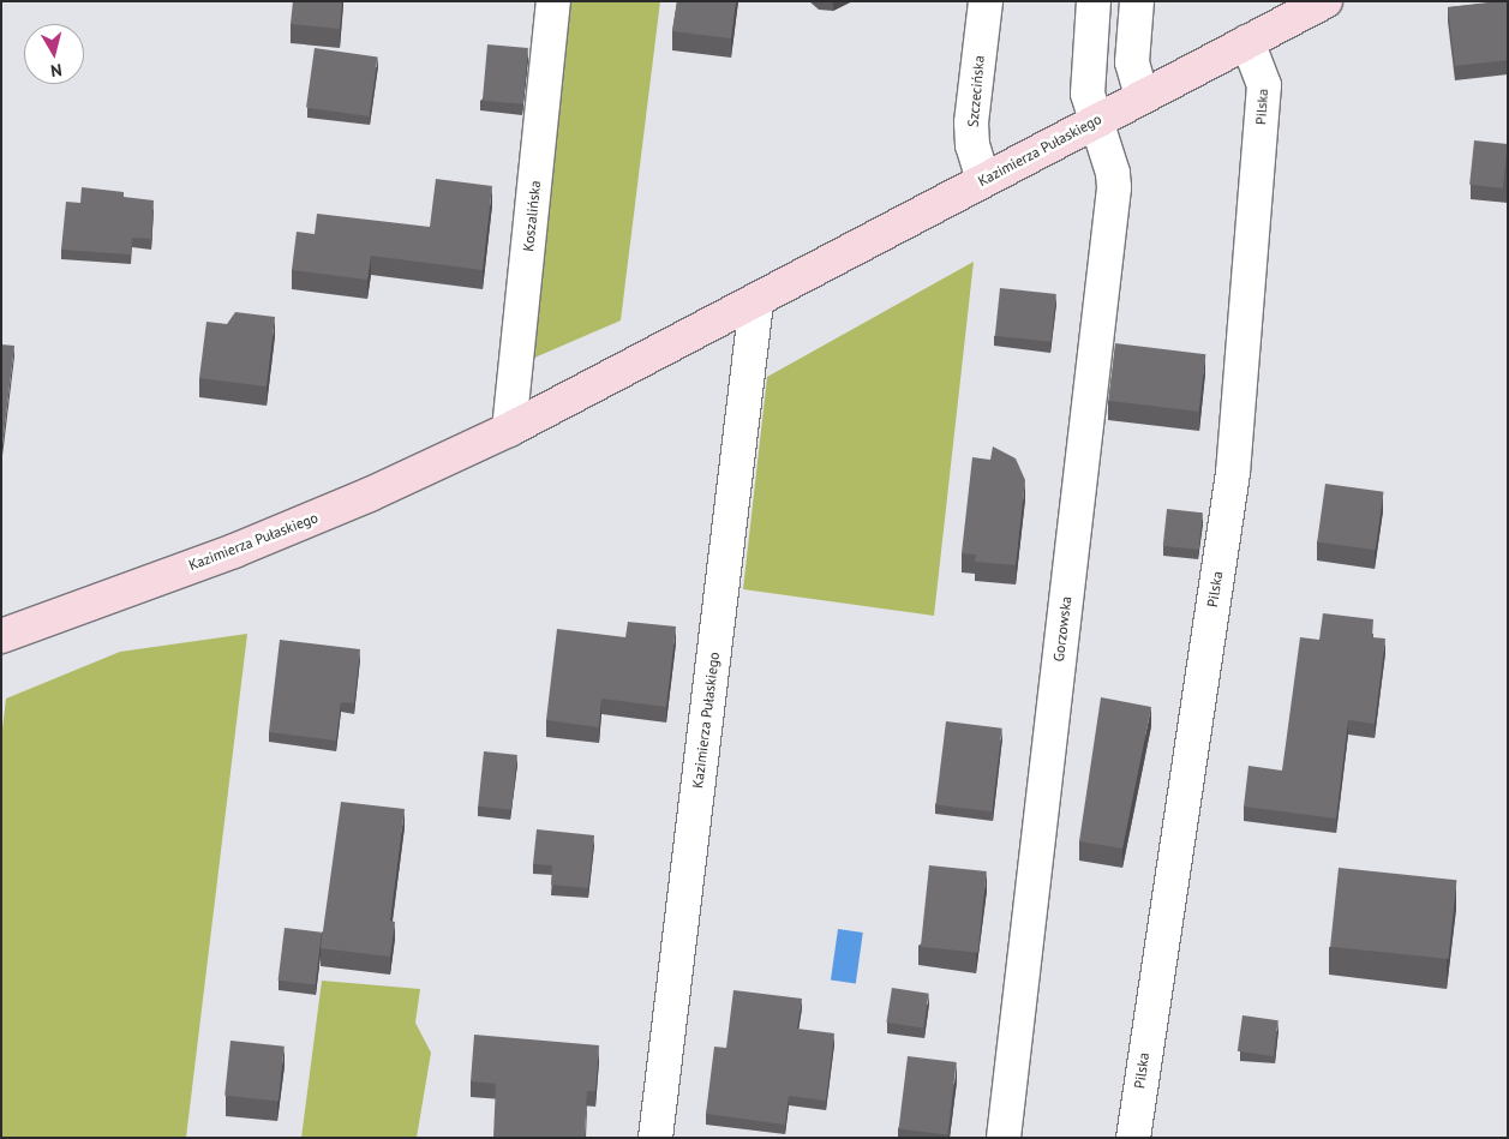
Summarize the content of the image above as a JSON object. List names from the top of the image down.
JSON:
{
  "streets": {
    "main road": ["Kazimierza Pułaskiego"],
    "street": [
      "Szczecińska",
      "Pilska",
      "Koszalińska",
      "Gorzowska"
    ]
  },
  "crossings": [
    ["Szczecińska", "Kazimierza Pułaskiego"],
    ["Pilska", "Kazimierza Pułaskiego"],
    ["Kazimierza Pułaskiego", "Koszalińska"],
    ["Kazimierza Pułaskiego", "Gorzowska"]
  ],
  "north": "bottom"
}
